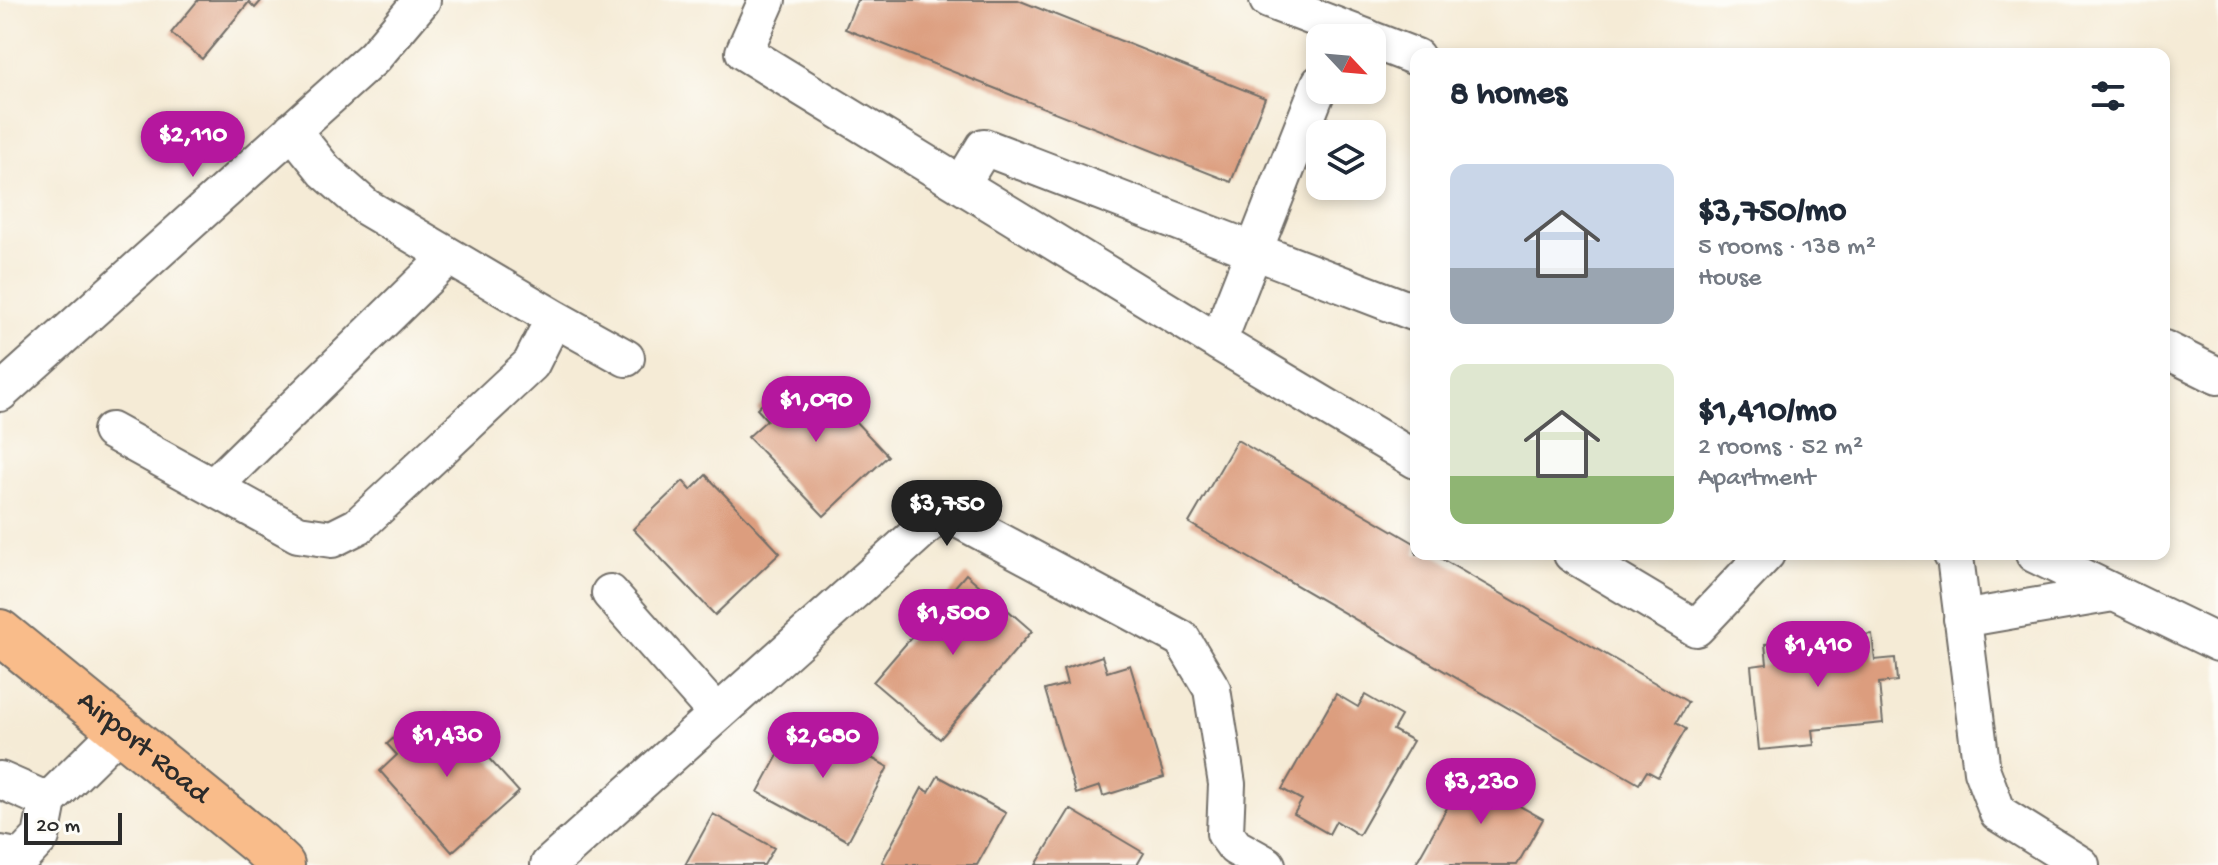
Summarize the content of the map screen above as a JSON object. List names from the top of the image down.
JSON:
{
  "streets": {
    "highway": ["Airport Road"]
  },
  "scale_bar": "20 m",
  "north": "bottom right",
  "page": {
    "heading": "8 homes",
    "price": [
      "$2,110",
      "$1,090",
      "$3,750",
      "$1,500",
      "$1,410",
      "$1,430",
      "$2,680",
      "$3,230"
    ],
    "list": [
      {
        "name": "$3,750/mo",
        "note": "5 rooms · 138 m² · House"
      },
      {
        "name": "$1,410/mo",
        "note": "2 rooms · 52 m² · Apartment"
      }
    ],
    "scale": "20 m"
  }
}
